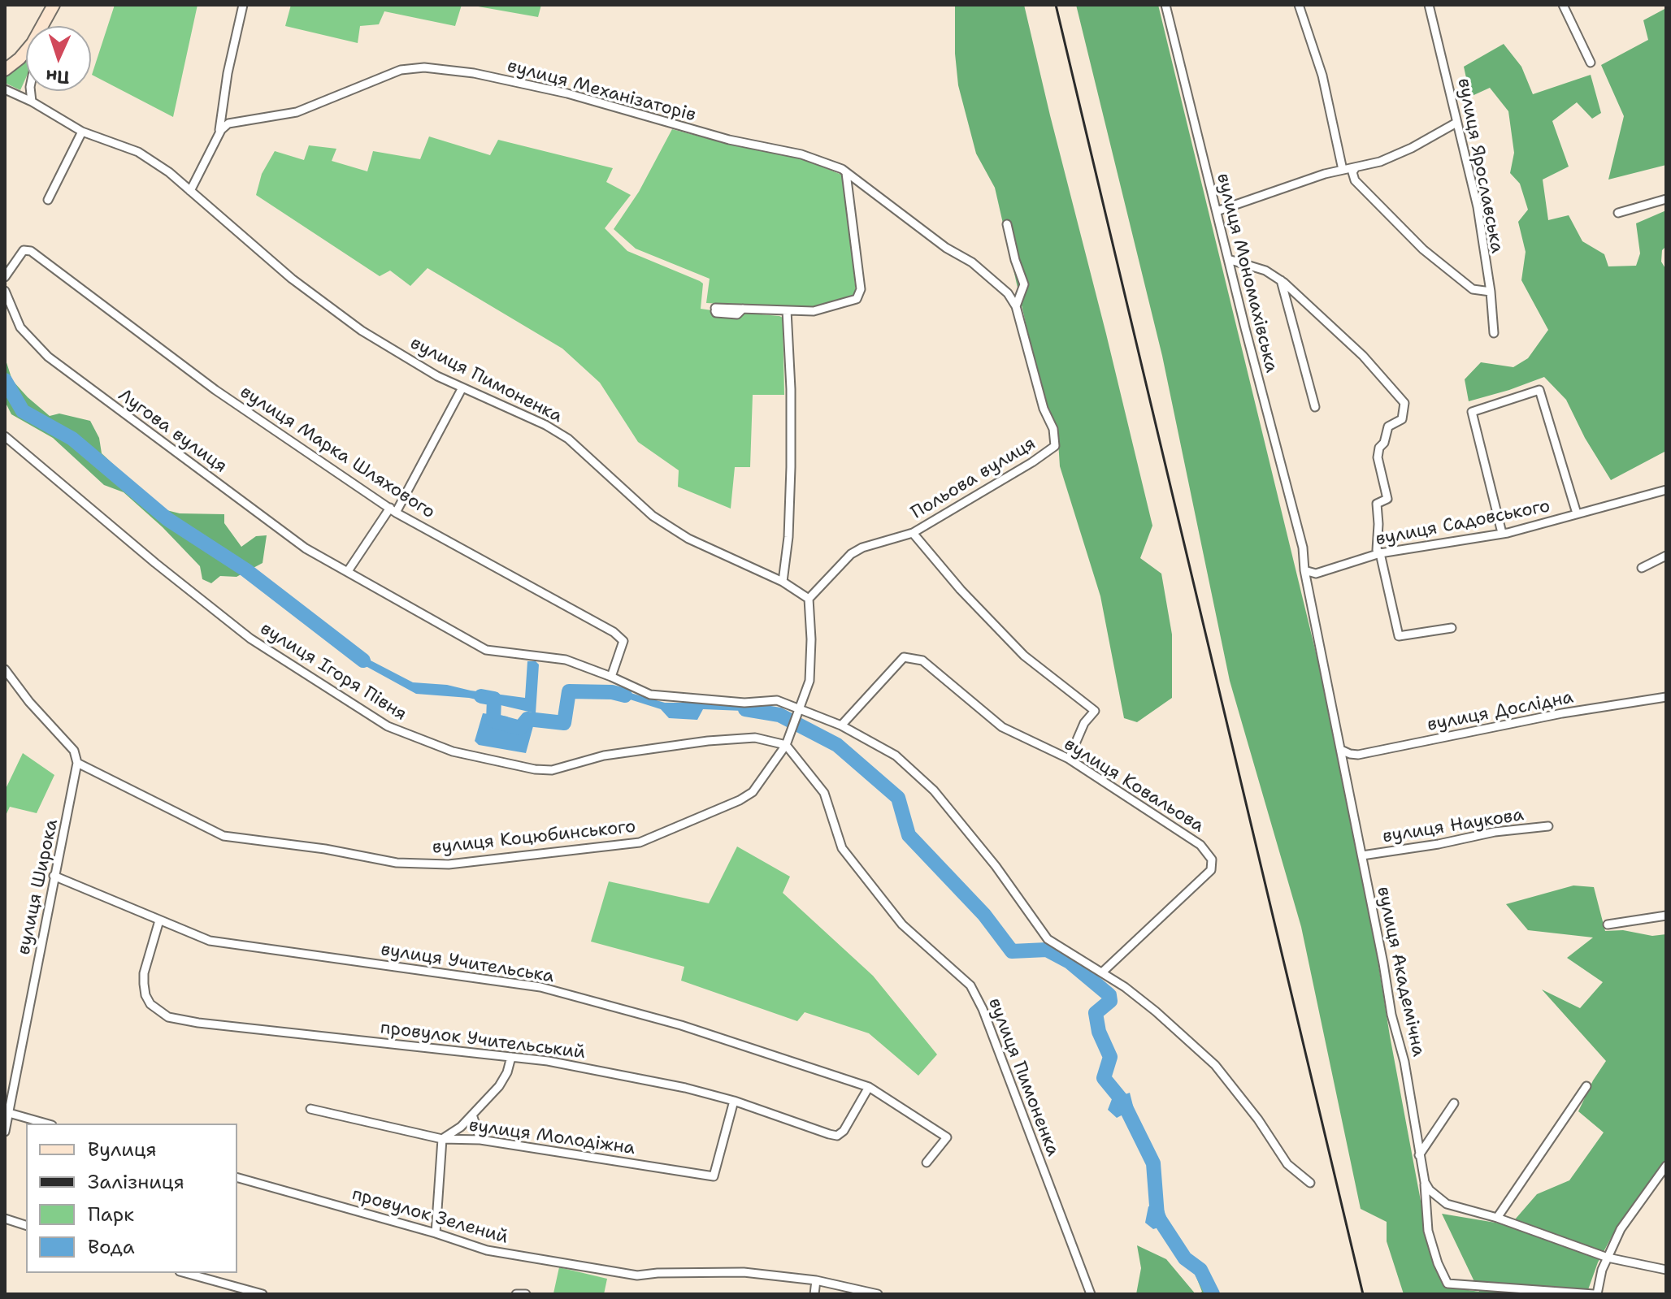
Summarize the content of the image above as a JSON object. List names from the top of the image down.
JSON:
{
  "streets": {
    "street": [
      "вулиця Механізаторів",
      "вулиця Ярославська",
      "вулиця Мономахівська",
      "вулиця Пимоненка",
      "Лугова вулиця",
      "вулиця Марка Шляхового",
      "Польова вулиця",
      "вулиця Садовського",
      "вулиця Ігоря Півня",
      "вулиця Дослідна",
      "вулиця Ковальова",
      "вулиця Наукова",
      "вулиця Коцюбинського",
      "вулиця Широка",
      "вулиця Учительська",
      "вулиця Академічна",
      "провулок Учительський",
      "вулиця Молодіжна",
      "провулок Зелений"
    ]
  },
  "crossings": [
    ["вулиця Механізаторів", "Польова вулиця"],
    ["вулиця Мономахівська", "вулиця Садовського"],
    ["вулиця Мономахівська", "вулиця Академічна"],
    ["вулиця Пимоненка", "Польова вулиця"],
    ["вулиця Пимоненка", "вулиця Ігоря Півня"],
    ["вулиця Пимоненка", "вулиця Коцюбинського"],
    ["Лугова вулиця", "вулиця Марка Шляхового"],
    ["вулиця Садовського", "вулиця Академічна"],
    ["вулиця Ігоря Півня", "вулиця Коцюбинського"],
    ["вулиця Наукова", "вулиця Академічна"],
    ["вулиця Коцюбинського", "вулиця Широка"],
    ["вулиця Широка", "вулиця Учительська"],
    ["вулиця Учительська", "провулок Учительський"],
    ["провулок Учительський", "вулиця Молодіжна"]
  ],
  "legend": [
    "Вулиця",
    "Залізниця",
    "Парк",
    "Вода"
  ],
  "north": "bottom"
}
